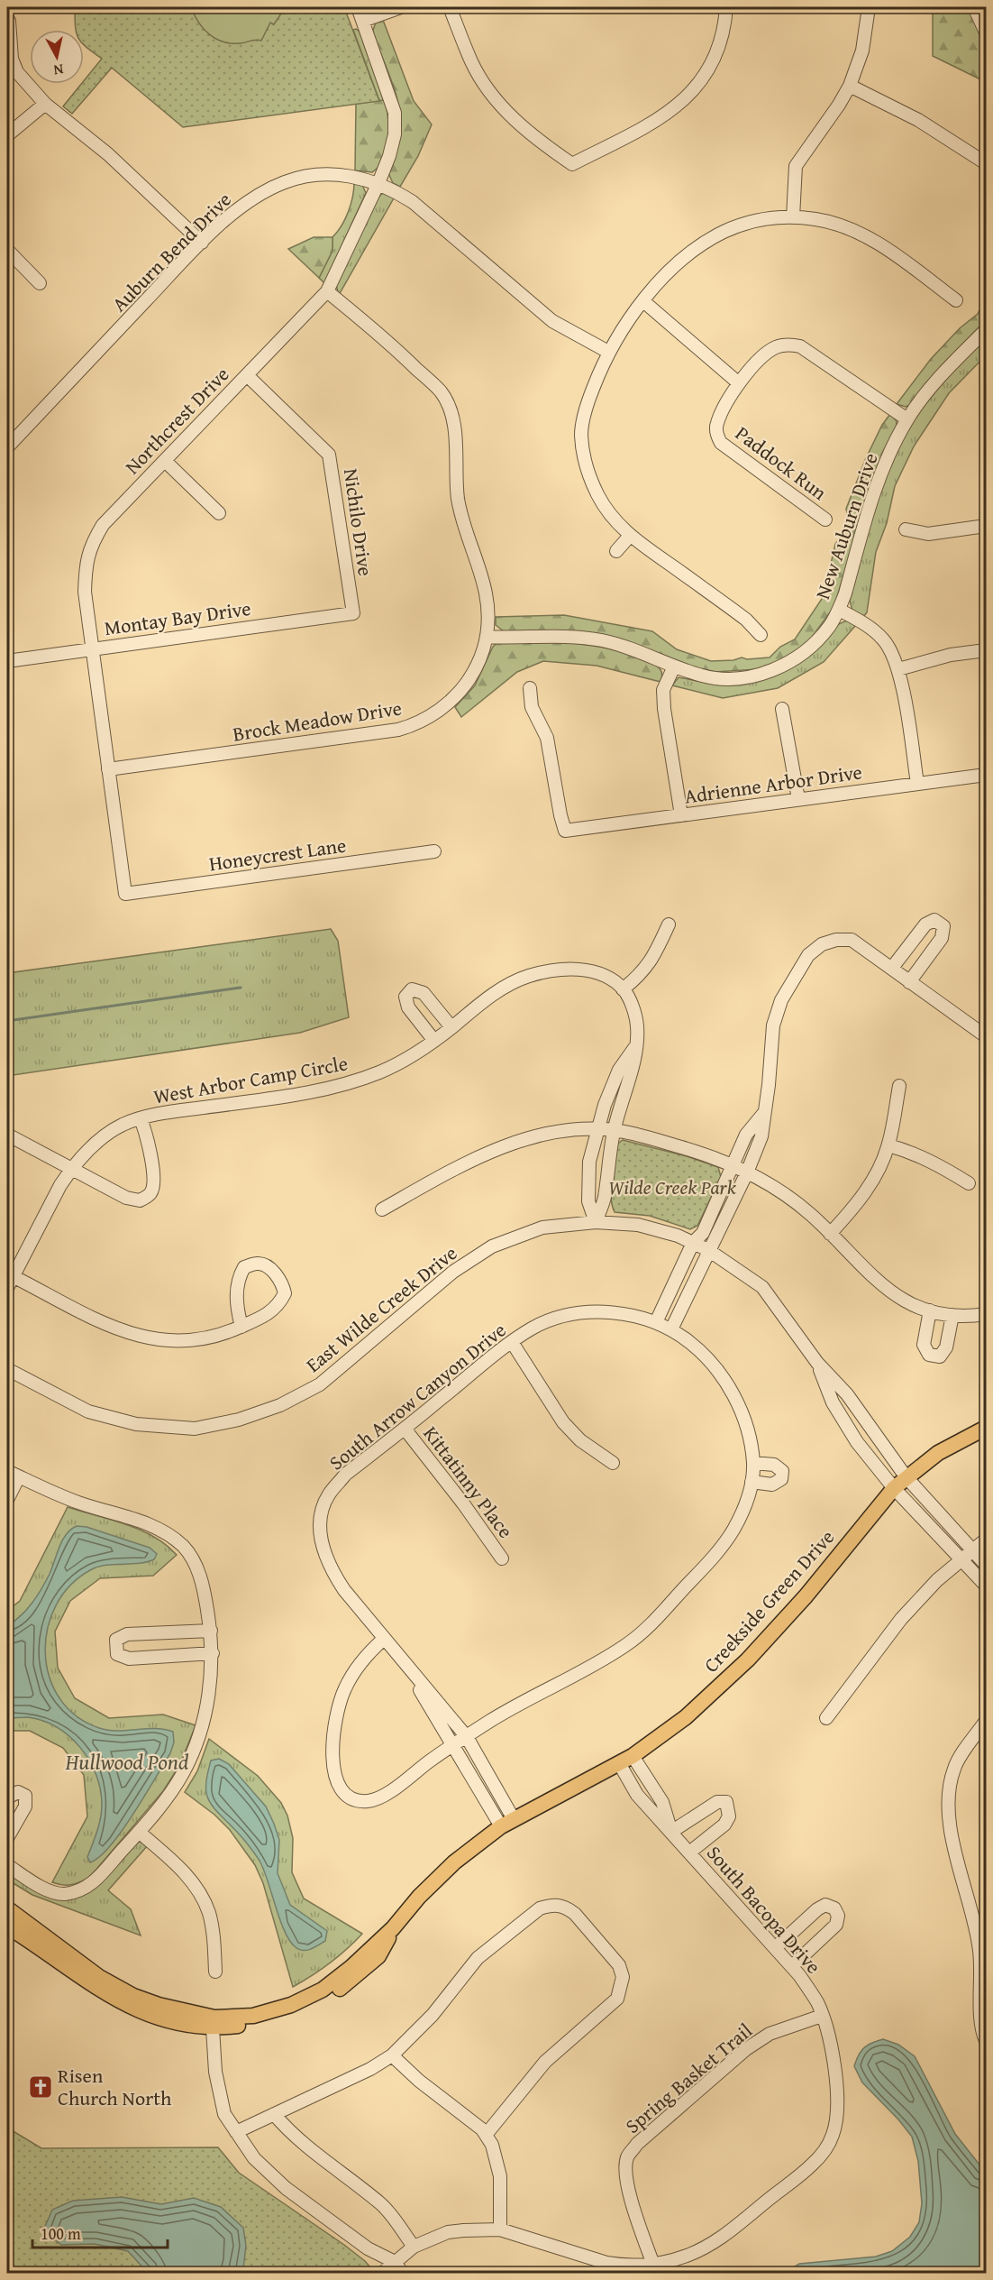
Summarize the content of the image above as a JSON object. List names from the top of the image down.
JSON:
{
  "streets": {
    "main road": ["Creekside Green Drive"],
    "street": [
      "Auburn Bend Drive",
      "Northcrest Drive",
      "Paddock Run",
      "Nichilo Drive",
      "New Auburn Drive",
      "Montay Bay Drive",
      "Brock Meadow Drive",
      "Adrienne Arbor Drive",
      "Honeycrest Lane",
      "West Arbor Camp Circle",
      "East Wilde Creek Drive",
      "South Arrow Canyon Drive",
      "Kittatinny Place",
      "South Bacopa Drive",
      "Spring Basket Trail"
    ]
  },
  "crossings": [
    ["Auburn Bend Drive", "Northcrest Drive"],
    ["Northcrest Drive", "Nichilo Drive"],
    ["Northcrest Drive", "Montay Bay Drive"],
    ["Northcrest Drive", "Brock Meadow Drive"],
    ["Northcrest Drive", "Honeycrest Lane"],
    ["Nichilo Drive", "Montay Bay Drive"],
    ["New Auburn Drive", "Brock Meadow Drive"],
    ["South Arrow Canyon Drive", "Kittatinny Place"],
    ["South Arrow Canyon Drive", "Creekside Green Drive"],
    ["Creekside Green Drive", "South Bacopa Drive"],
    ["South Bacopa Drive", "Spring Basket Trail"]
  ],
  "water": ["Hullwood Pond"],
  "parks": ["Wilde Creek Park"],
  "places": {
    "church": ["Risen Church North"]
  },
  "scale_bar": "100 m",
  "north": "bottom"
}
